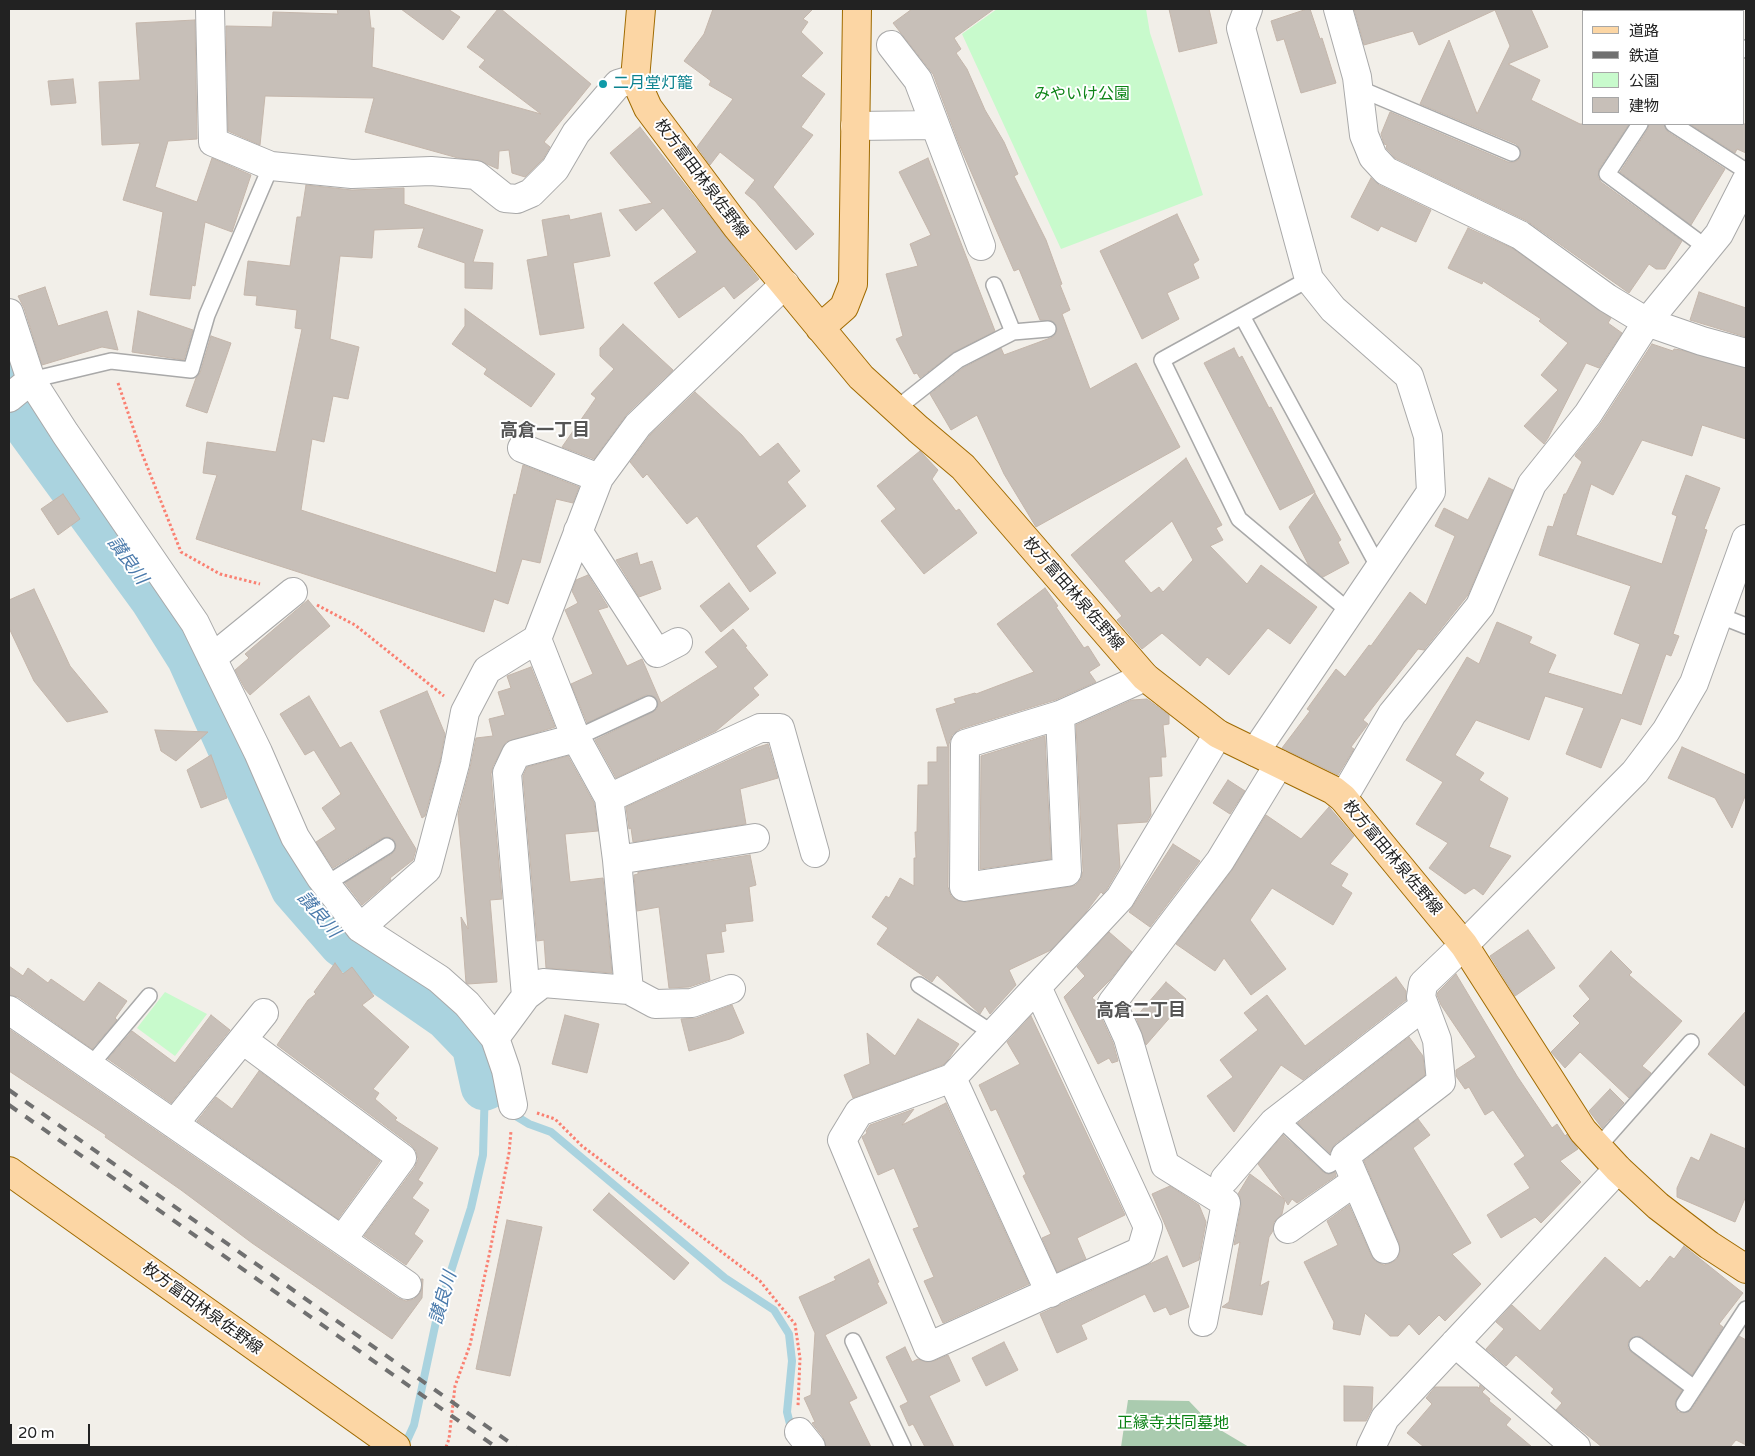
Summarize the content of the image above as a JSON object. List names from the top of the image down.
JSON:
{
  "streets": {
    "main road": ["枚方富田林泉佐野線"]
  },
  "districts": ["高倉一丁目", "高倉二丁目"],
  "water": ["讃良川"],
  "parks": ["みやいけ公園", "正縁寺共同墓地"],
  "places": ["二月堂灯籠"],
  "legend": [
    "道路",
    "鉄道",
    "公園",
    "建物"
  ],
  "scale_bar": "20 m"
}
